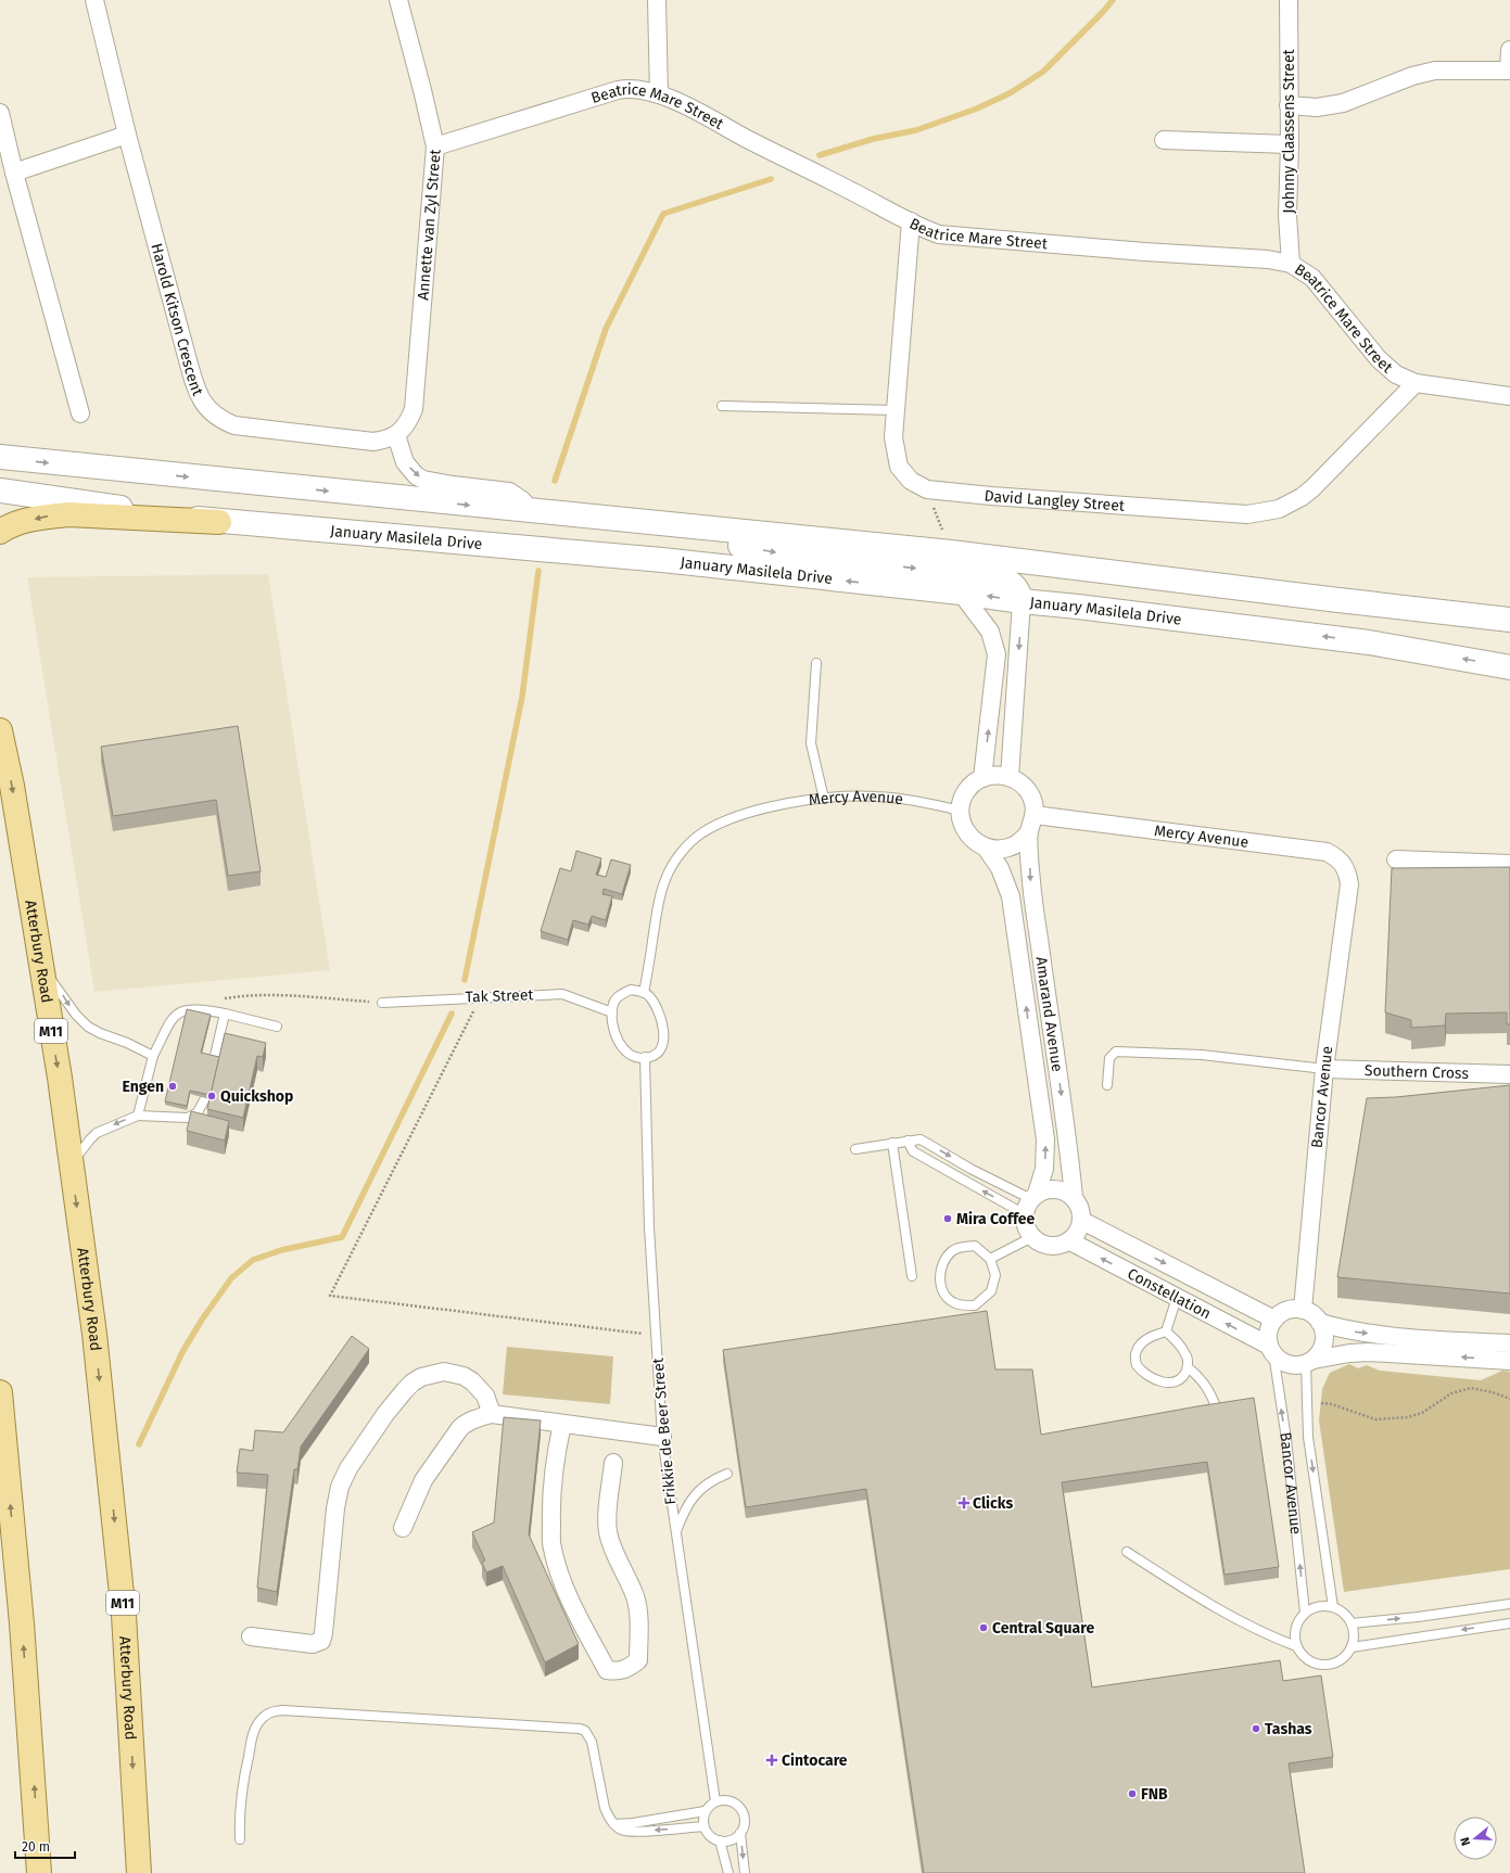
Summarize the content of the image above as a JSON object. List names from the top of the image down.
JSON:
{
  "streets": {
    "main road": ["January Masilela Drive", "Atterbury Road", "M11"],
    "street": [
      "Beatrice Mare Street",
      "Johnny Claassens Street",
      "Annette van Zyl Street",
      "Harold Kitson Crescent",
      "David Langley Street",
      "Mercy Avenue",
      "Amarand Avenue",
      "Southern Cross",
      "Bancor Avenue",
      "Constellation"
    ],
    "lane": ["Tak Street", "Frikkie de Beer Street"]
  },
  "crossings": [
    ["Beatrice Mare Street", "Johnny Claassens Street"],
    ["Beatrice Mare Street", "Annette van Zyl Street"],
    ["Beatrice Mare Street", "David Langley Street"],
    ["Annette van Zyl Street", "Harold Kitson Crescent"],
    ["Mercy Avenue", "Tak Street"],
    ["Mercy Avenue", "Amarand Avenue"],
    ["Mercy Avenue", "Bancor Avenue"],
    ["Mercy Avenue", "Frikkie de Beer Street"],
    ["Tak Street", "Frikkie de Beer Street"],
    ["Amarand Avenue", "Constellation"],
    ["Southern Cross", "Bancor Avenue"],
    ["Bancor Avenue", "Constellation"]
  ],
  "places": {
    "other": [
      "Engen",
      "Quickshop",
      "Mira Coffee",
      "Central Square",
      "Tashas",
      "FNB"
    ],
    "health": ["Clicks", "Cintocare"]
  },
  "scale_bar": "20 m",
  "north": "left"
}
